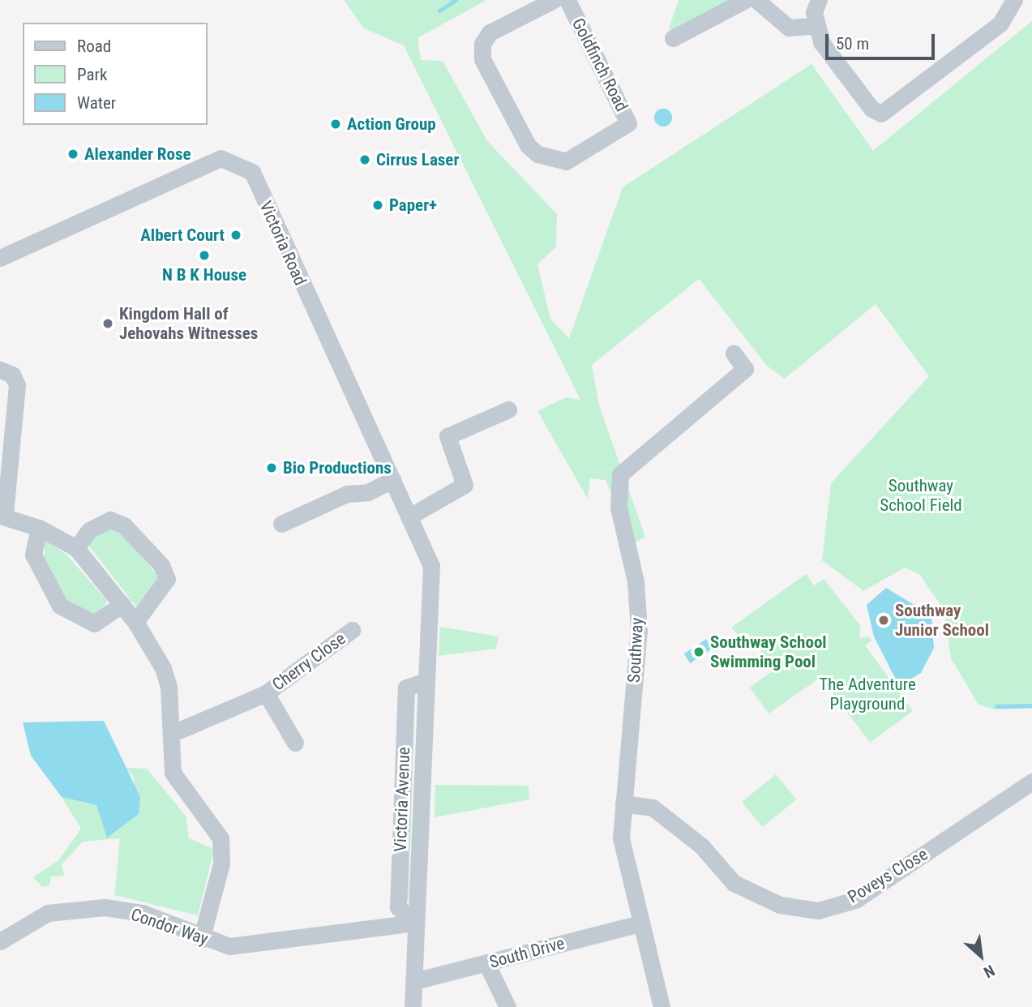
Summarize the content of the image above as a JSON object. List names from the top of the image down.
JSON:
{
  "streets": {
    "street": [
      "Goldfinch Road",
      "Victoria Road",
      "Southway",
      "Cherry Close",
      "Victoria Avenue",
      "Poveys Close",
      "Condor Way",
      "South Drive"
    ]
  },
  "crossings": [
    ["Victoria Road", "Victoria Avenue"],
    ["Southway", "Poveys Close"],
    ["Southway", "South Drive"],
    ["Victoria Avenue", "Condor Way"],
    ["Victoria Avenue", "South Drive"]
  ],
  "parks": ["Southway School Field", "The Adventure Playground"],
  "places": [
    "Action Group",
    "Alexander Rose",
    "Cirrus Laser",
    "Paper+",
    "Albert Court",
    "N B K House",
    "Kingdom Hall of Jehovahs Witnesses",
    "Bio Productions",
    "Southway Junior School",
    "Southway School Swimming Pool"
  ],
  "legend": ["Road", "Park", "Water"],
  "scale_bar": "50 m",
  "north": "bottom right"
}
